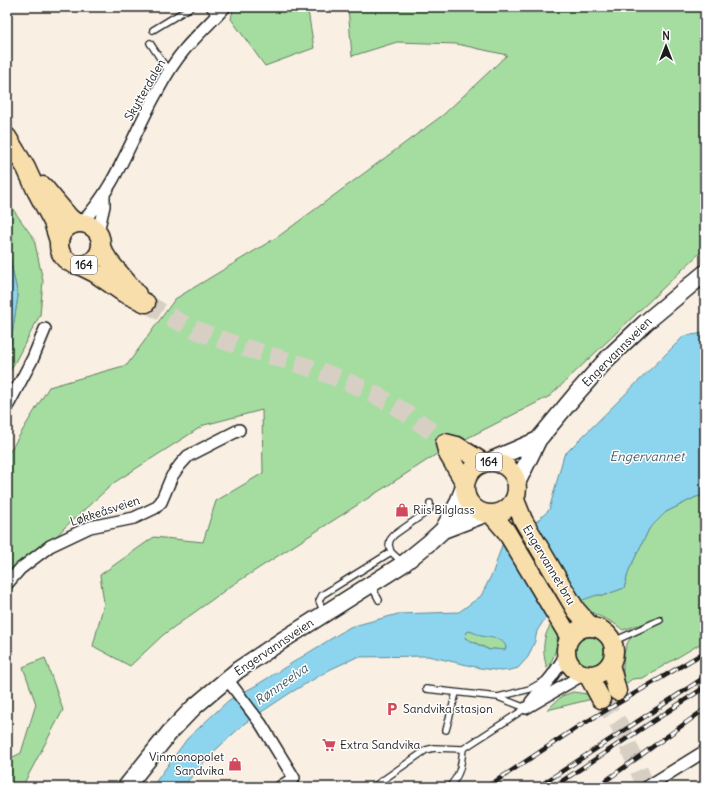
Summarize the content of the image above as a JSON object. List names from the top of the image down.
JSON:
{
  "streets": {
    "main road": ["164", "Engervannsveien", "Engervannet bru"],
    "street": ["Skytterdalen", "Løkkeåsveien"]
  },
  "crossings": [
    ["Skytterdalen", "164"],
    ["164", "Engervannsveien"],
    ["164", "Engervannet bru"],
    ["Engervannsveien", "Engervannet bru"]
  ],
  "water": ["Engervannet", "Rønneelva"],
  "places": {
    "shop": ["Riis Bilglass", "Vinmonopolet Sandvika"],
    "parking": ["Sandvika stasjon"],
    "supermarket": ["Extra Sandvika"]
  },
  "north": "top"
}
